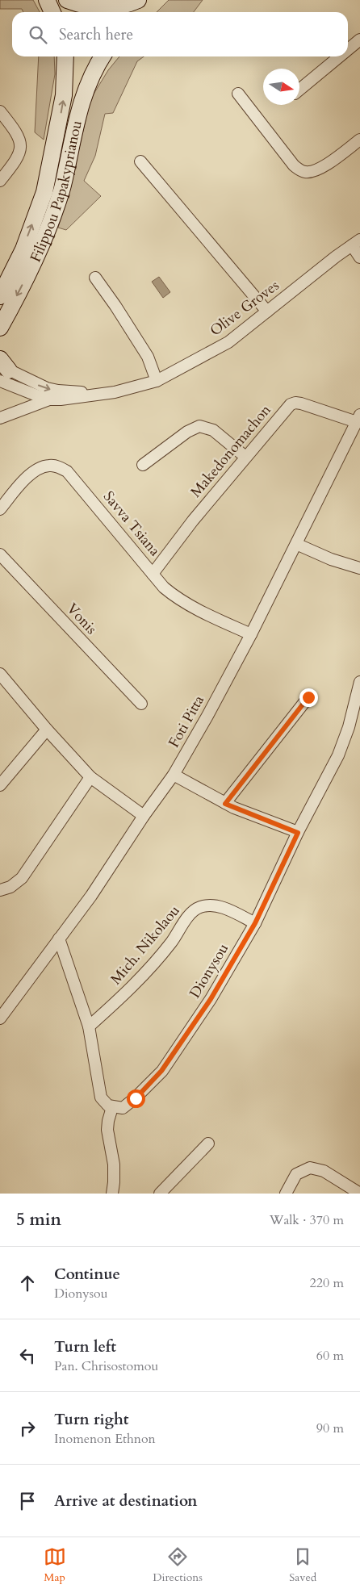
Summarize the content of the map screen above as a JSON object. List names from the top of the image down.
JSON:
{
  "streets": {
    "main road": ["Filippou Papakyprianou"],
    "street": [
      "Olive Groves",
      "Makedonomachon",
      "Savva Tsiana",
      "Vonis",
      "Foti Pitta",
      "Mich. Nikolaou",
      "Dionysou"
    ]
  },
  "crossings": [
    ["Makedonomachon", "Savva Tsiana"],
    ["Makedonomachon", "Foti Pitta"],
    ["Savva Tsiana", "Foti Pitta"],
    ["Mich. Nikolaou", "Dionysou"]
  ],
  "north": "right",
  "page": {
    "search": "Search here",
    "heading": ["5 min", "Walk · 370 m"],
    "list": [
      ["Continue", "Dionysou", "220 m"],
      ["Turn left", "Pan. Chrisostomou", "60 m"],
      ["Turn right", "Inomenon Ethnon", "90 m"],
      "Arrive at destination"
    ],
    "nav": ["Map", "Directions", "Saved"]
  }
}
